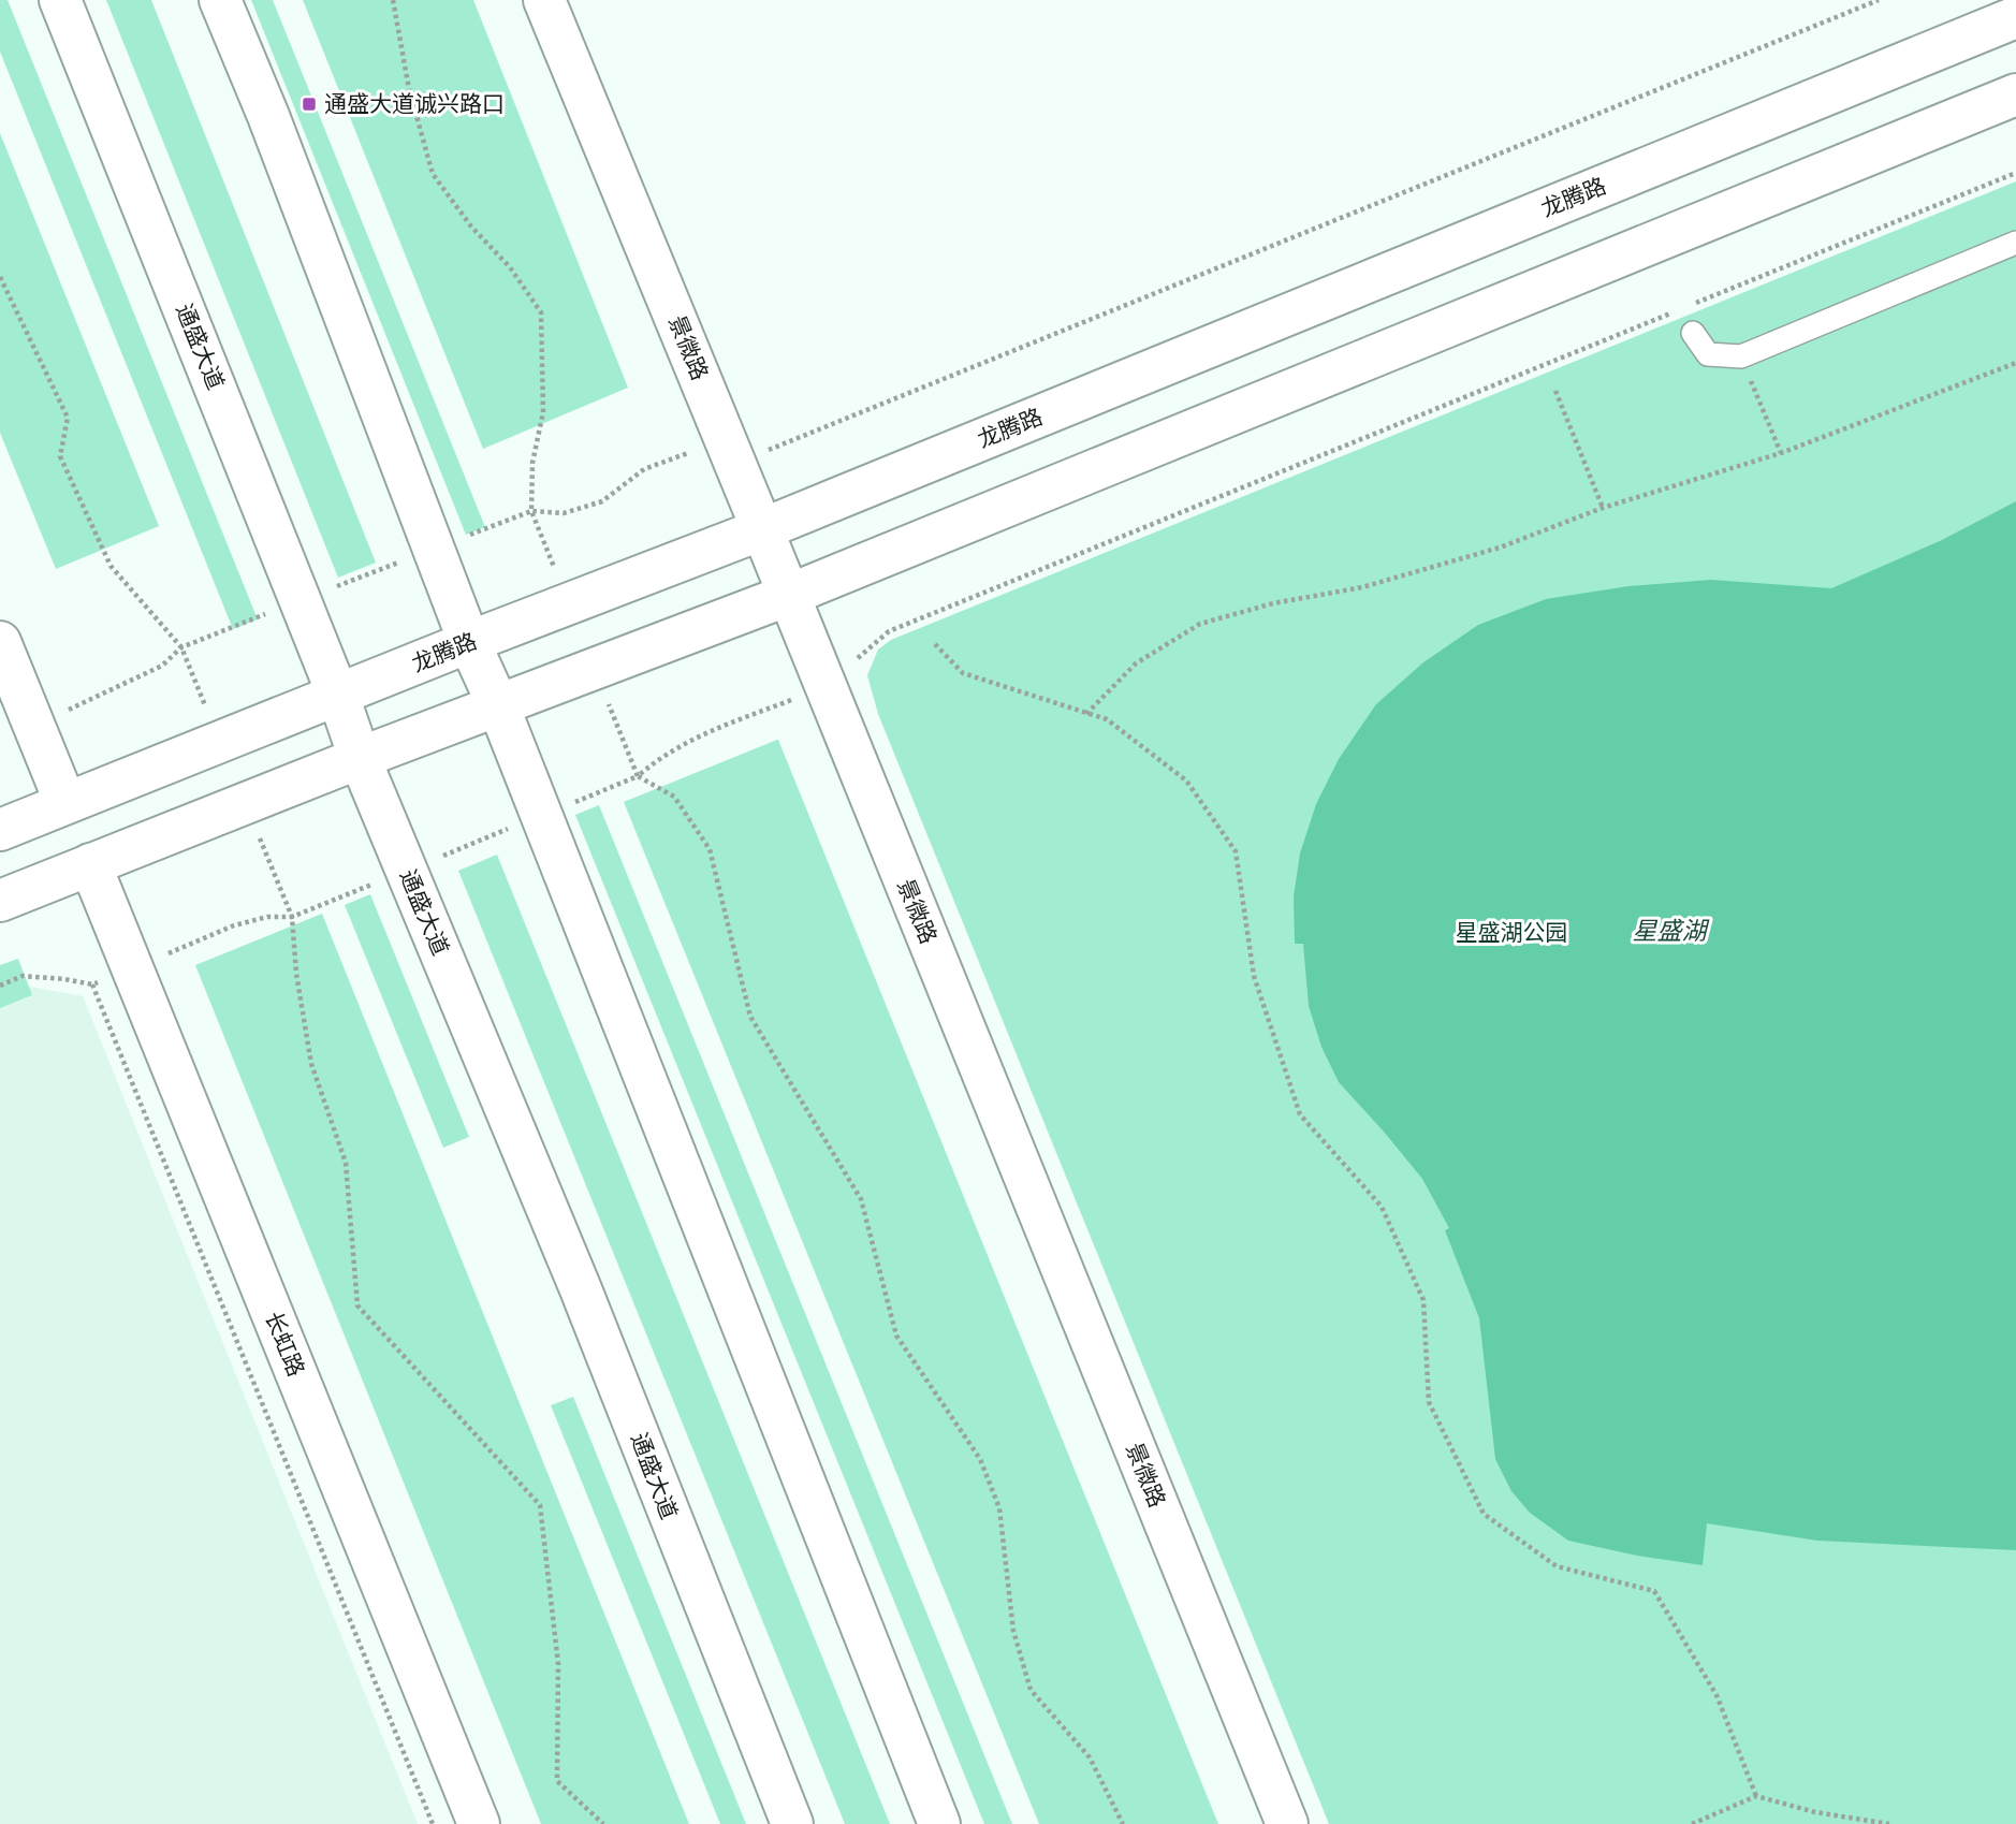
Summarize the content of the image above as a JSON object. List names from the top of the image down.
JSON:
{
  "streets": {
    "main road": [
      "龙腾路",
      "通盛大道",
      "景微路",
      "长虹路"
    ]
  },
  "crossings": [
    ["龙腾路", "通盛大道"],
    ["龙腾路", "景微路"]
  ],
  "water": ["星盛湖"],
  "parks": ["星盛湖公园"],
  "places": {
    "transit": ["通盛大道诚兴路口"]
  }
}
